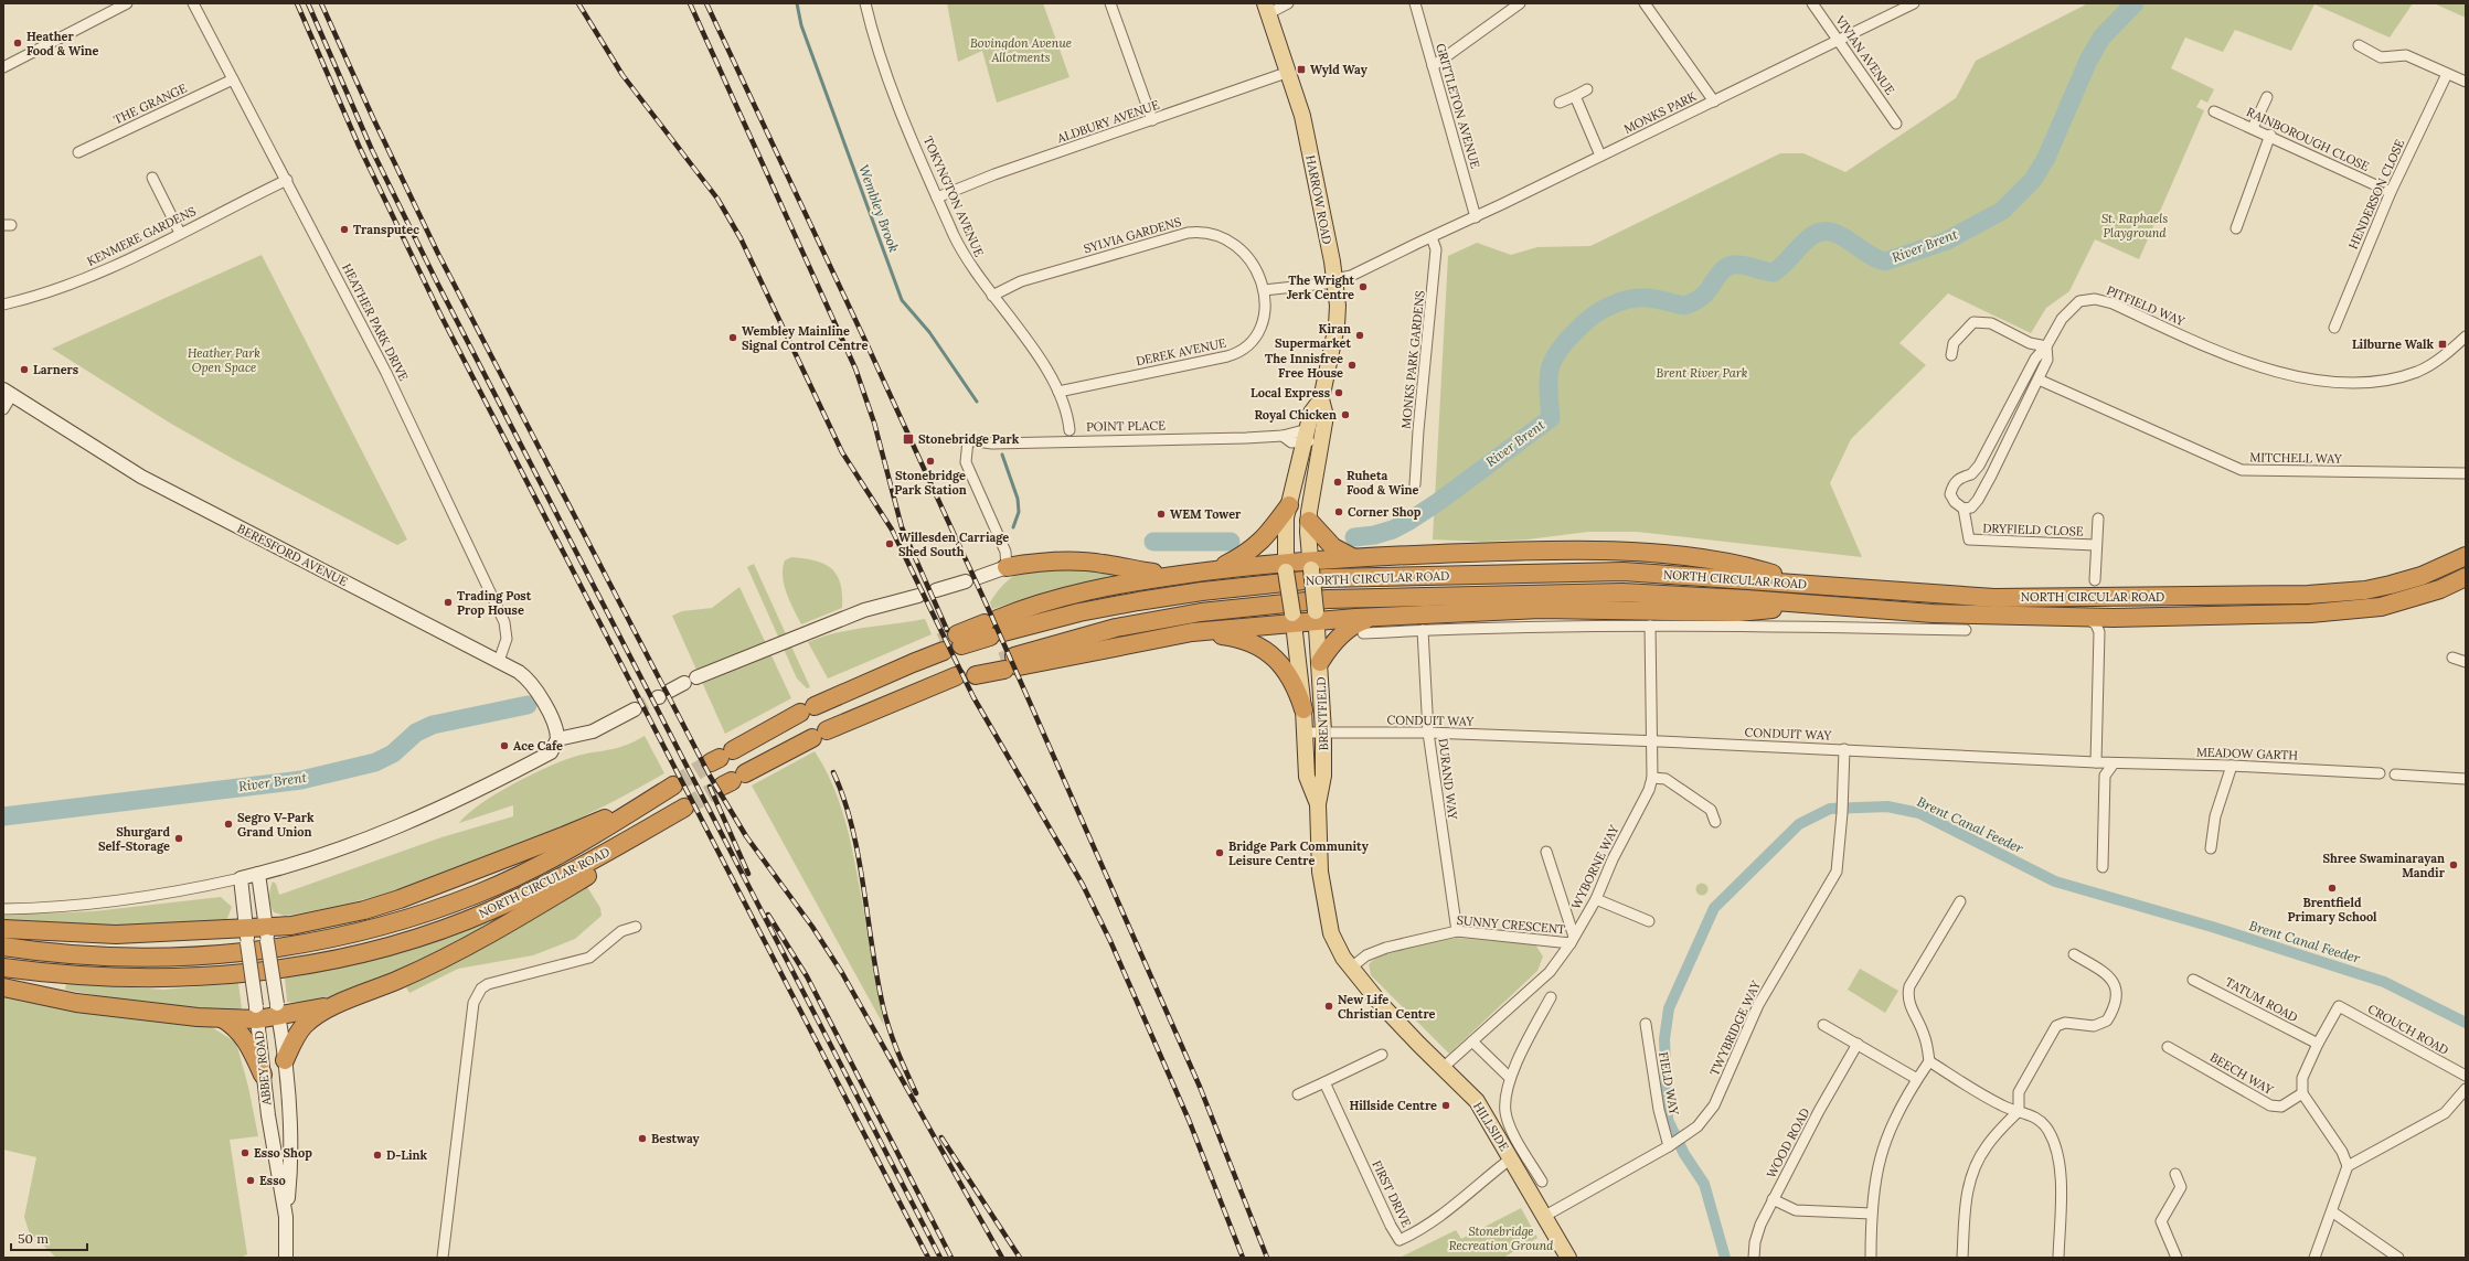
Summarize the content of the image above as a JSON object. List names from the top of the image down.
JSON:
{
  "streets": {
    "highway": ["NORTH CIRCULAR ROAD"],
    "main road": ["HARROW ROAD", "BRENTFIELD", "HILLSIDE"],
    "street": [
      "VIVIAN AVENUE",
      "THE GRANGE",
      "GRITTLETON AVENUE",
      "MONKS PARK",
      "ALDBURY AVENUE",
      "RAINBOROUGH CLOSE",
      "HENDERSON CLOSE",
      "TOKYNGTON AVENUE",
      "SYLVIA GARDENS",
      "KENMERE GARDENS",
      "PITFIELD WAY",
      "HEATHER PARK DRIVE",
      "DEREK AVENUE",
      "MONKS PARK GARDENS",
      "POINT PLACE",
      "MITCHELL WAY",
      "DRYFIELD CLOSE",
      "BERESFORD AVENUE",
      "CONDUIT WAY",
      "MEADOW GARTH",
      "DURAND WAY",
      "WYBORNE WAY",
      "SUNNY CRESCENT",
      "TATUM ROAD",
      "TWYBRIDGE WAY",
      "CROUCH ROAD",
      "ABBEY ROAD",
      "BEECH WAY",
      "FIELD WAY",
      "WOOD ROAD",
      "FIRST DRIVE"
    ]
  },
  "crossings": [
    ["VIVIAN AVENUE", "MONKS PARK"],
    ["THE GRANGE", "HEATHER PARK DRIVE"],
    ["GRITTLETON AVENUE", "MONKS PARK"],
    ["MONKS PARK", "HARROW ROAD"],
    ["MONKS PARK", "MONKS PARK GARDENS"],
    ["ALDBURY AVENUE", "TOKYNGTON AVENUE"],
    ["ALDBURY AVENUE", "HARROW ROAD"],
    ["RAINBOROUGH CLOSE", "HENDERSON CLOSE"],
    ["TOKYNGTON AVENUE", "SYLVIA GARDENS"],
    ["TOKYNGTON AVENUE", "DEREK AVENUE"],
    ["HARROW ROAD", "POINT PLACE"],
    ["HARROW ROAD", "BRENTFIELD"],
    ["SYLVIA GARDENS", "DEREK AVENUE"],
    ["KENMERE GARDENS", "HEATHER PARK DRIVE"],
    ["PITFIELD WAY", "MITCHELL WAY"],
    ["PITFIELD WAY", "DRYFIELD CLOSE"],
    ["HEATHER PARK DRIVE", "BERESFORD AVENUE"],
    ["NORTH CIRCULAR ROAD", "ABBEY ROAD"],
    ["BRENTFIELD", "CONDUIT WAY"],
    ["BRENTFIELD", "SUNNY CRESCENT"],
    ["BRENTFIELD", "HILLSIDE"],
    ["CONDUIT WAY", "MEADOW GARTH"],
    ["CONDUIT WAY", "DURAND WAY"],
    ["CONDUIT WAY", "WYBORNE WAY"],
    ["CONDUIT WAY", "TWYBRIDGE WAY"],
    ["DURAND WAY", "SUNNY CRESCENT"],
    ["WYBORNE WAY", "SUNNY CRESCENT"],
    ["WYBORNE WAY", "HILLSIDE"],
    ["TATUM ROAD", "CROUCH ROAD"],
    ["TWYBRIDGE WAY", "FIELD WAY"],
    ["TWYBRIDGE WAY", "HILLSIDE"],
    ["HILLSIDE", "FIRST DRIVE"]
  ],
  "water": ["Wembley Brook", "River Brent", "Brent Canal Feeder"],
  "parks": [
    "Bovingdon Avenue Allotments",
    "St. Raphaels Playground",
    "Heather Park Open Space",
    "Brent River Park",
    "Stonebridge Recreation Ground"
  ],
  "places": {
    "other": [
      "Heather Food & Wine",
      "Transputec",
      "The Wright Jerk Centre",
      "Kiran Supermarket",
      "Wembley Mainline Signal Control Centre",
      "The Innisfree Free House",
      "Larners",
      "Local Express",
      "Royal Chicken",
      "Stonebridge Park Station",
      "Ruheta Food & Wine",
      "Corner Shop",
      "WEM Tower",
      "Willesden Carriage Shed South",
      "Trading Post Prop House",
      "Ace Cafe",
      "Segro V-Park Grand Union",
      "Shurgard Self-Storage",
      "Bridge Park Community Leisure Centre",
      "Shree Swaminarayan Mandir",
      "Brentfield Primary School",
      "New Life Christian Centre",
      "Hillside Centre",
      "Bestway",
      "Esso Shop",
      "D-Link",
      "Esso"
    ],
    "transit": ["Wyld Way", "Lilburne Walk", "Stonebridge Park"]
  },
  "scale_bar": "50 m"
}
